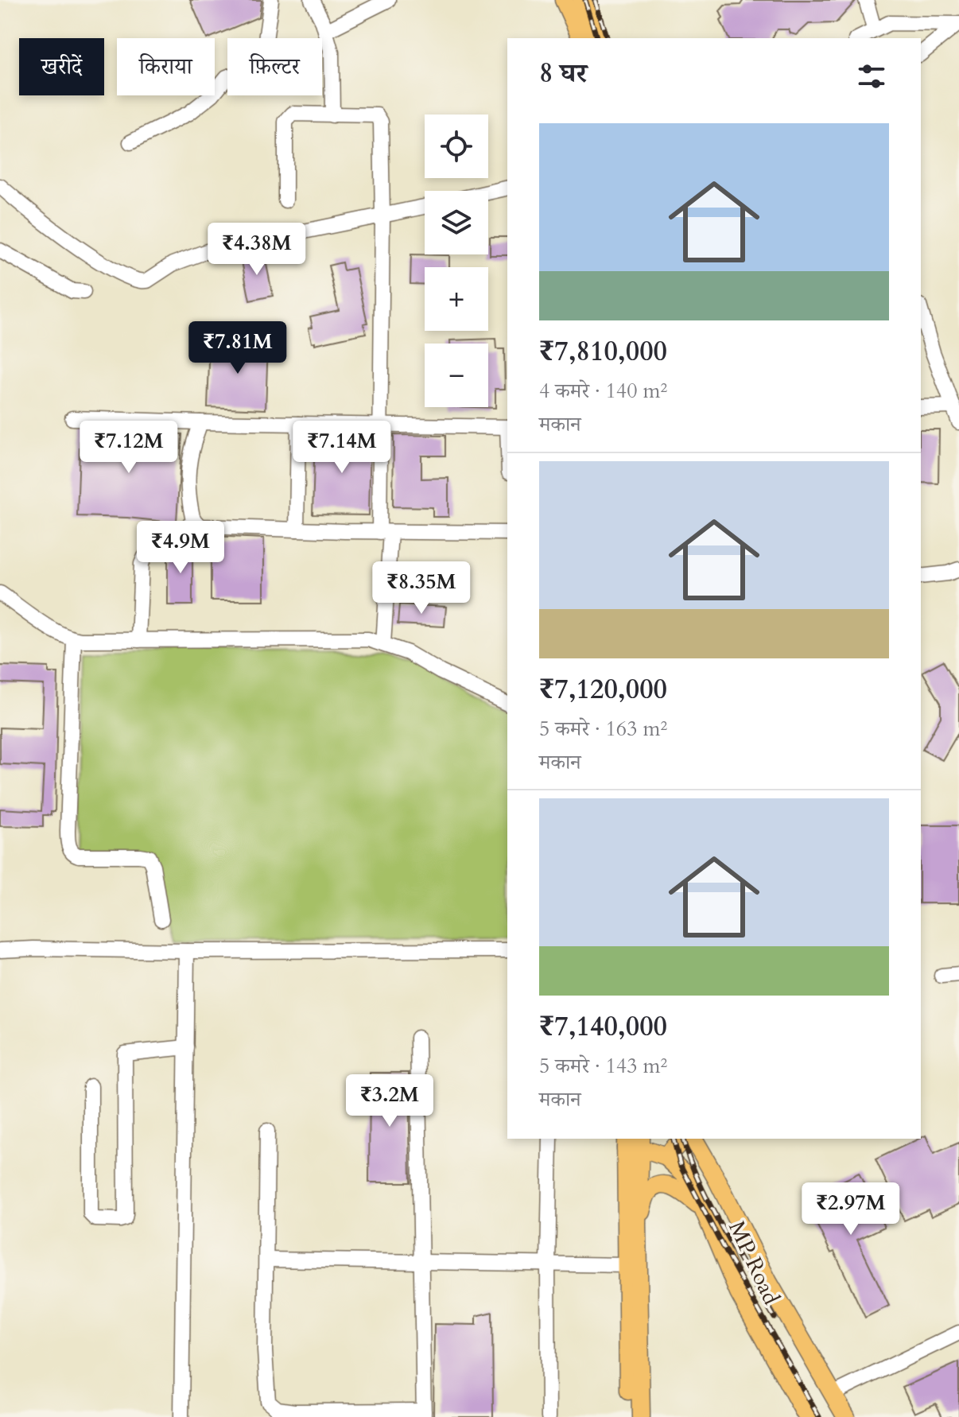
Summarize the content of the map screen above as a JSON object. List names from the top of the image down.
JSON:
{
  "streets": {
    "main road": ["MP Road"]
  },
  "page": {
    "chip": ["खरीदें", "किराया", "फ़िल्टर"],
    "heading": "8 घर",
    "map_buttons": ["+", "−"],
    "list": [
      {
        "name": "₹7,810,000",
        "note": "4 कमरे · 140 m² · मकान"
      },
      {
        "name": "₹7,120,000",
        "note": "5 कमरे · 163 m² · मकान"
      },
      {
        "name": "₹7,140,000",
        "note": "5 कमरे · 143 m² · मकान"
      }
    ],
    "price": [
      "₹4.38M",
      "₹7.81M",
      "₹7.12M",
      "₹7.14M",
      "₹4.9M",
      "₹8.35M",
      "₹3.2M",
      "₹2.97M"
    ]
  }
}
